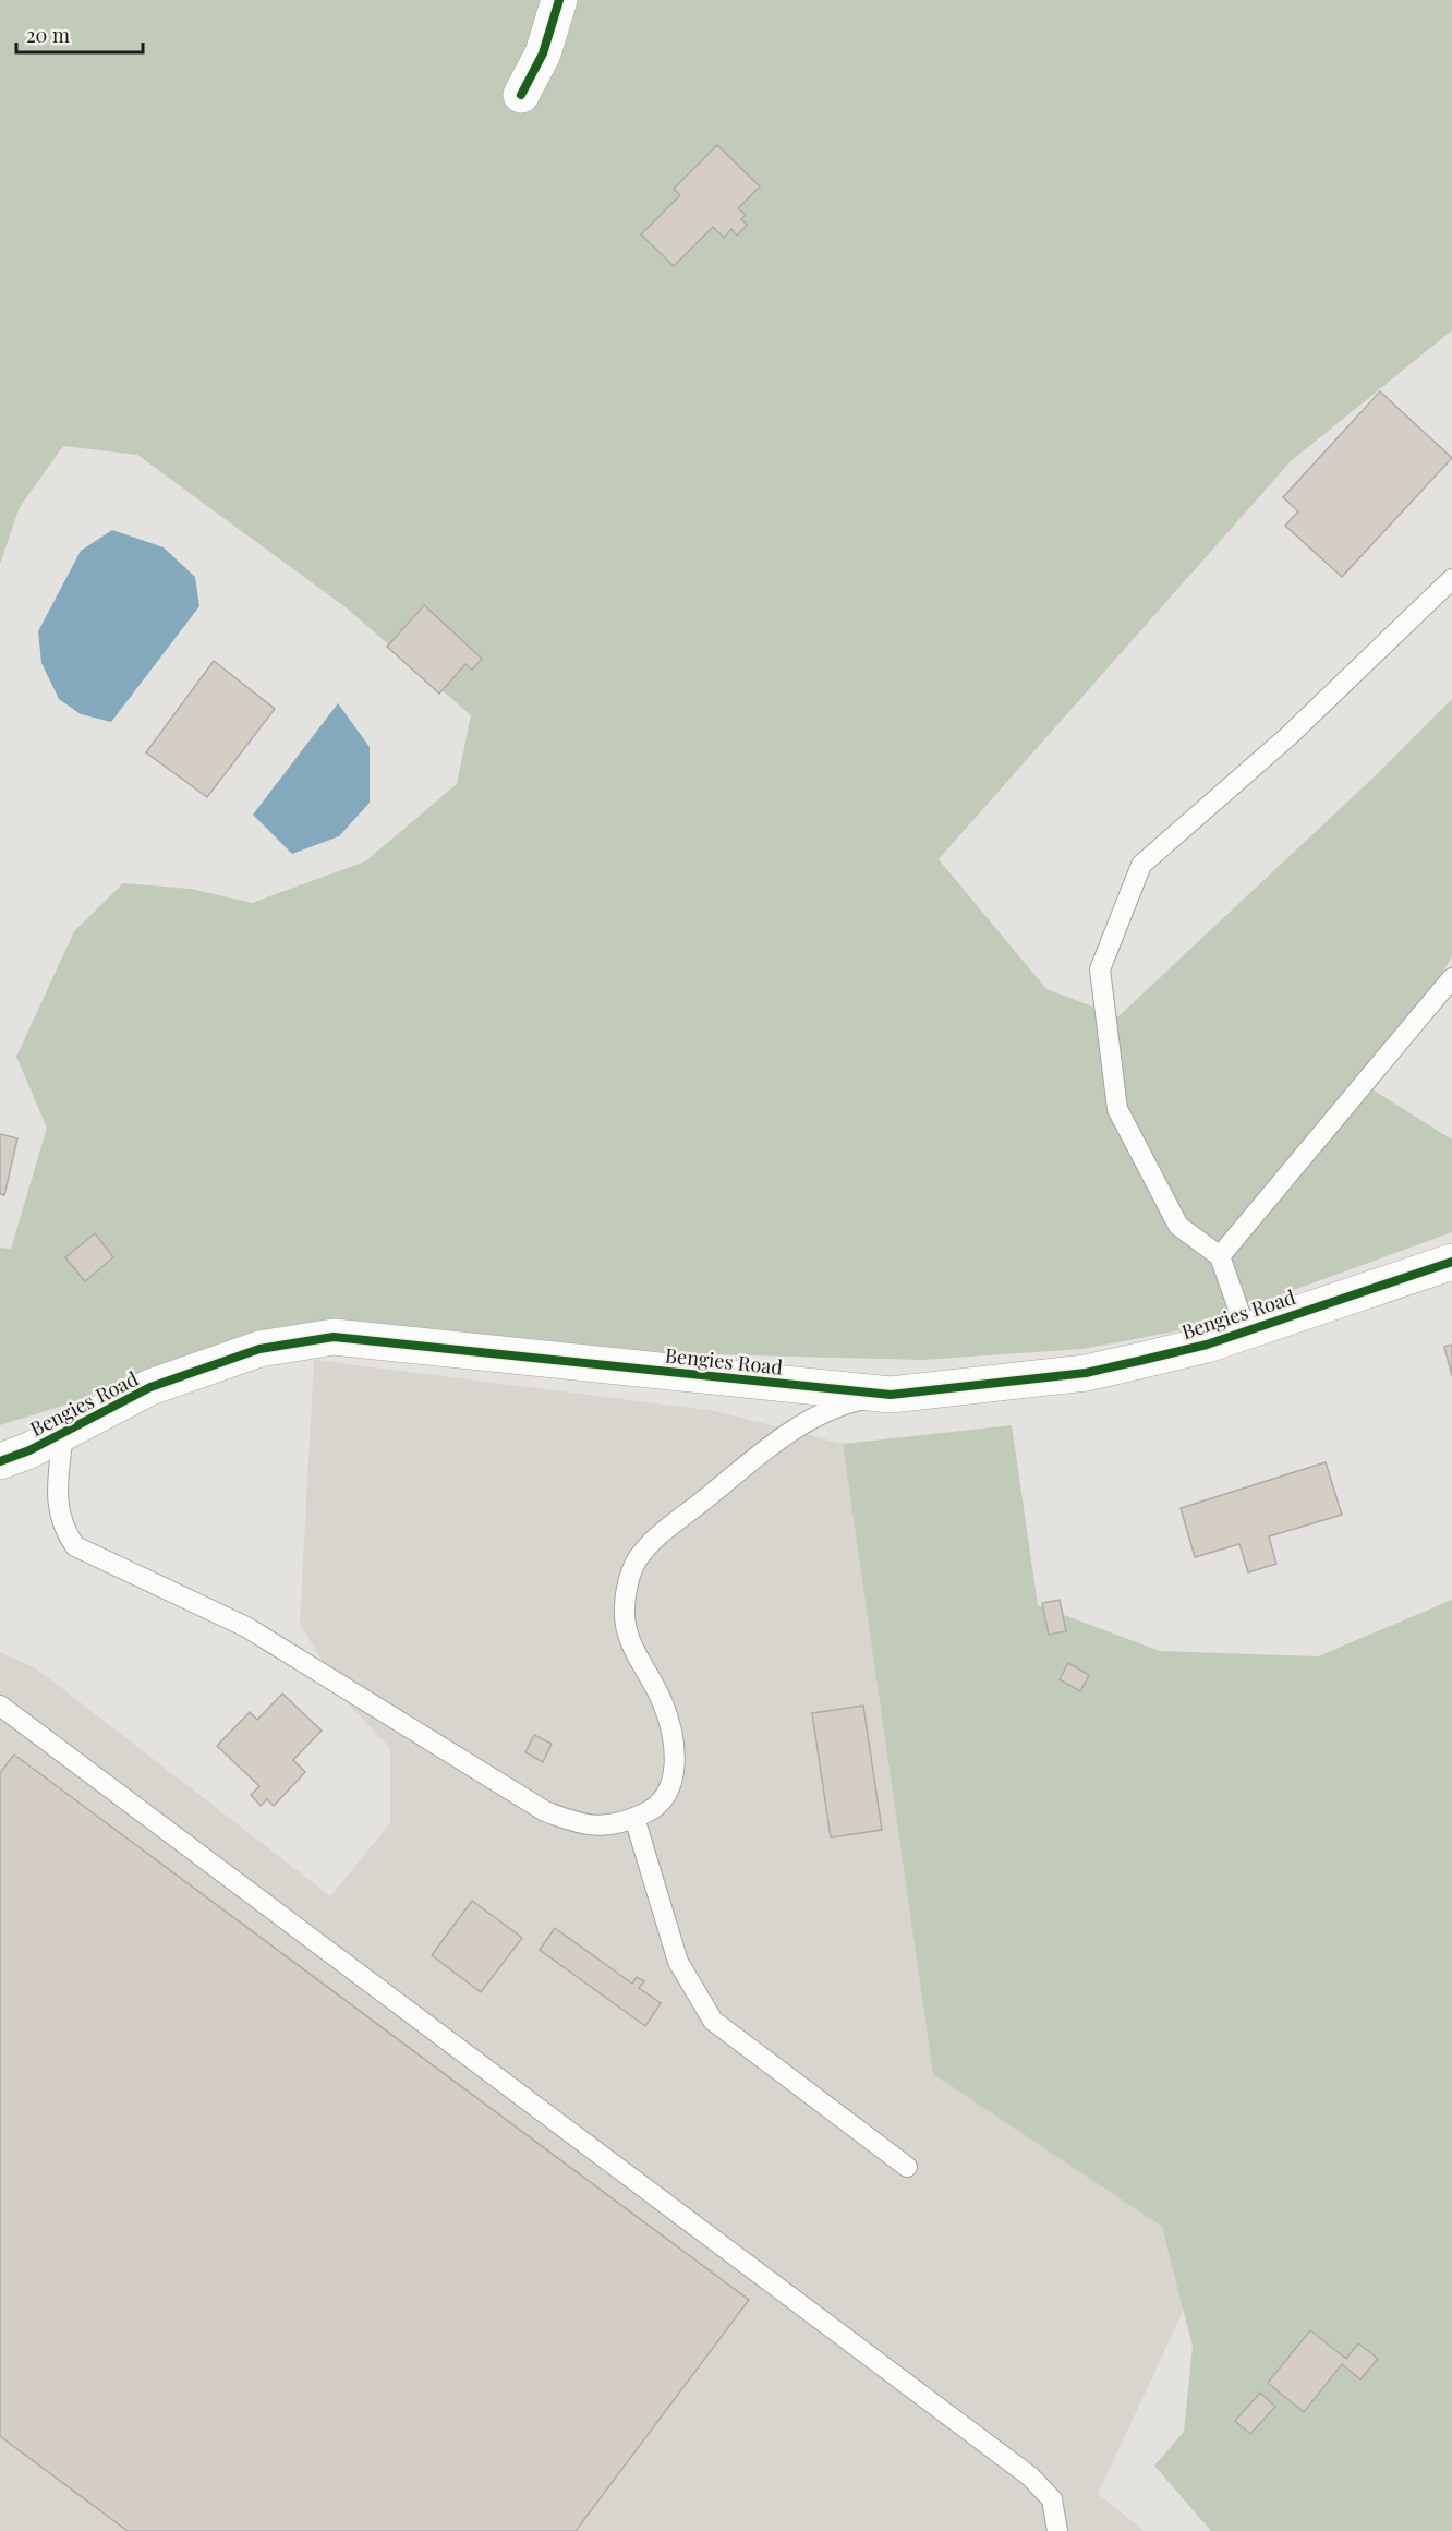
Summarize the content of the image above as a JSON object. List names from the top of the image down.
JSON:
{
  "streets": {
    "street": ["Bengies Road"]
  },
  "scale_bar": "20 m"
}
